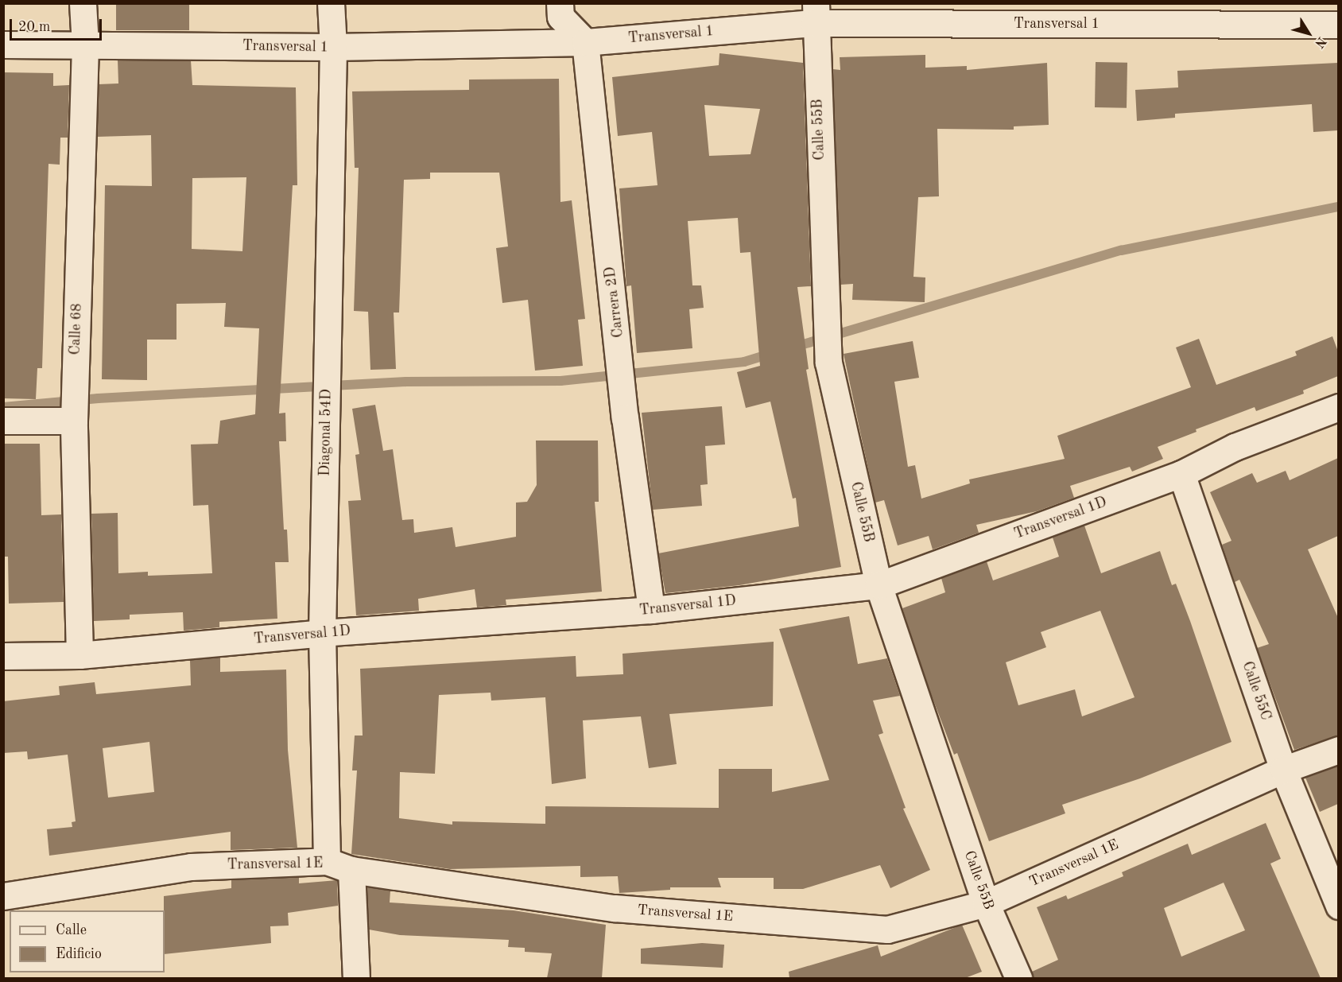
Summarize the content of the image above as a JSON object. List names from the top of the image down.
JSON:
{
  "streets": {
    "street": [
      "Transversal 1",
      "Calle 55B",
      "Carrera 2D",
      "Calle 68",
      "Diagonal 54D",
      "Transversal 1D",
      "Calle 55C",
      "Transversal 1E"
    ]
  },
  "crossings": [
    ["Transversal 1", "Calle 55B"],
    ["Transversal 1", "Carrera 2D"],
    ["Transversal 1", "Calle 68"],
    ["Transversal 1", "Diagonal 54D"],
    ["Calle 55B", "Transversal 1D"],
    ["Calle 55B", "Transversal 1E"],
    ["Carrera 2D", "Transversal 1D"],
    ["Calle 68", "Transversal 1D"],
    ["Diagonal 54D", "Transversal 1D"],
    ["Diagonal 54D", "Transversal 1E"],
    ["Transversal 1D", "Calle 55C"],
    ["Calle 55C", "Transversal 1E"]
  ],
  "legend": ["Calle", "Edificio"],
  "scale_bar": "20 m",
  "north": "bottom right"
}
